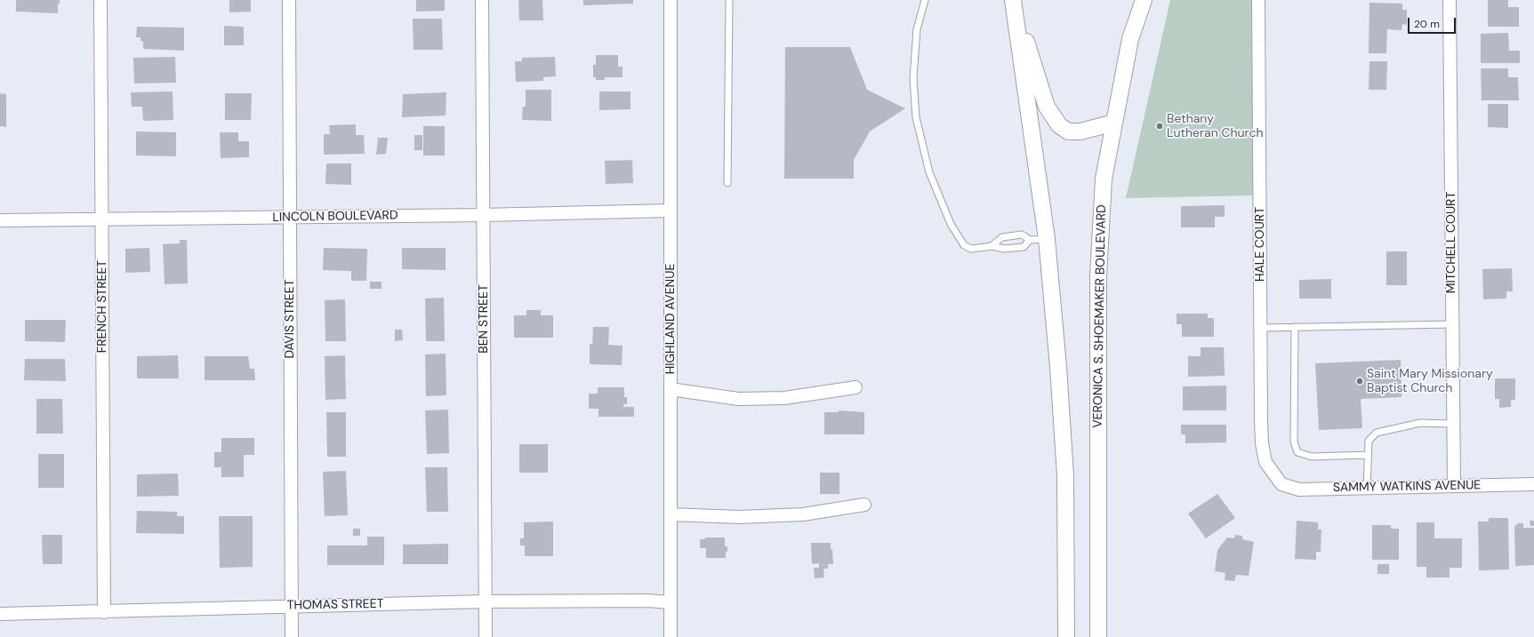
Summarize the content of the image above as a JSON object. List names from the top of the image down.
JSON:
{
  "streets": {
    "street": [
      "LINCOLN BOULEVARD",
      "MITCHELL COURT",
      "HALE COURT",
      "FRENCH STREET",
      "VERONICA S. SHOEMAKER BOULEVARD",
      "DAVIS STREET",
      "BEN STREET",
      "HIGHLAND AVENUE",
      "SAMMY WATKINS AVENUE",
      "THOMAS STREET"
    ]
  },
  "crossings": [
    ["LINCOLN BOULEVARD", "FRENCH STREET"],
    ["LINCOLN BOULEVARD", "DAVIS STREET"],
    ["LINCOLN BOULEVARD", "BEN STREET"],
    ["LINCOLN BOULEVARD", "HIGHLAND AVENUE"],
    ["MITCHELL COURT", "SAMMY WATKINS AVENUE"],
    ["HALE COURT", "SAMMY WATKINS AVENUE"],
    ["FRENCH STREET", "THOMAS STREET"],
    ["DAVIS STREET", "THOMAS STREET"],
    ["BEN STREET", "THOMAS STREET"],
    ["HIGHLAND AVENUE", "THOMAS STREET"]
  ],
  "places": ["Bethany Lutheran Church", "Saint Mary Missionary Baptist Church"],
  "scale_bar": "20 m"
}
